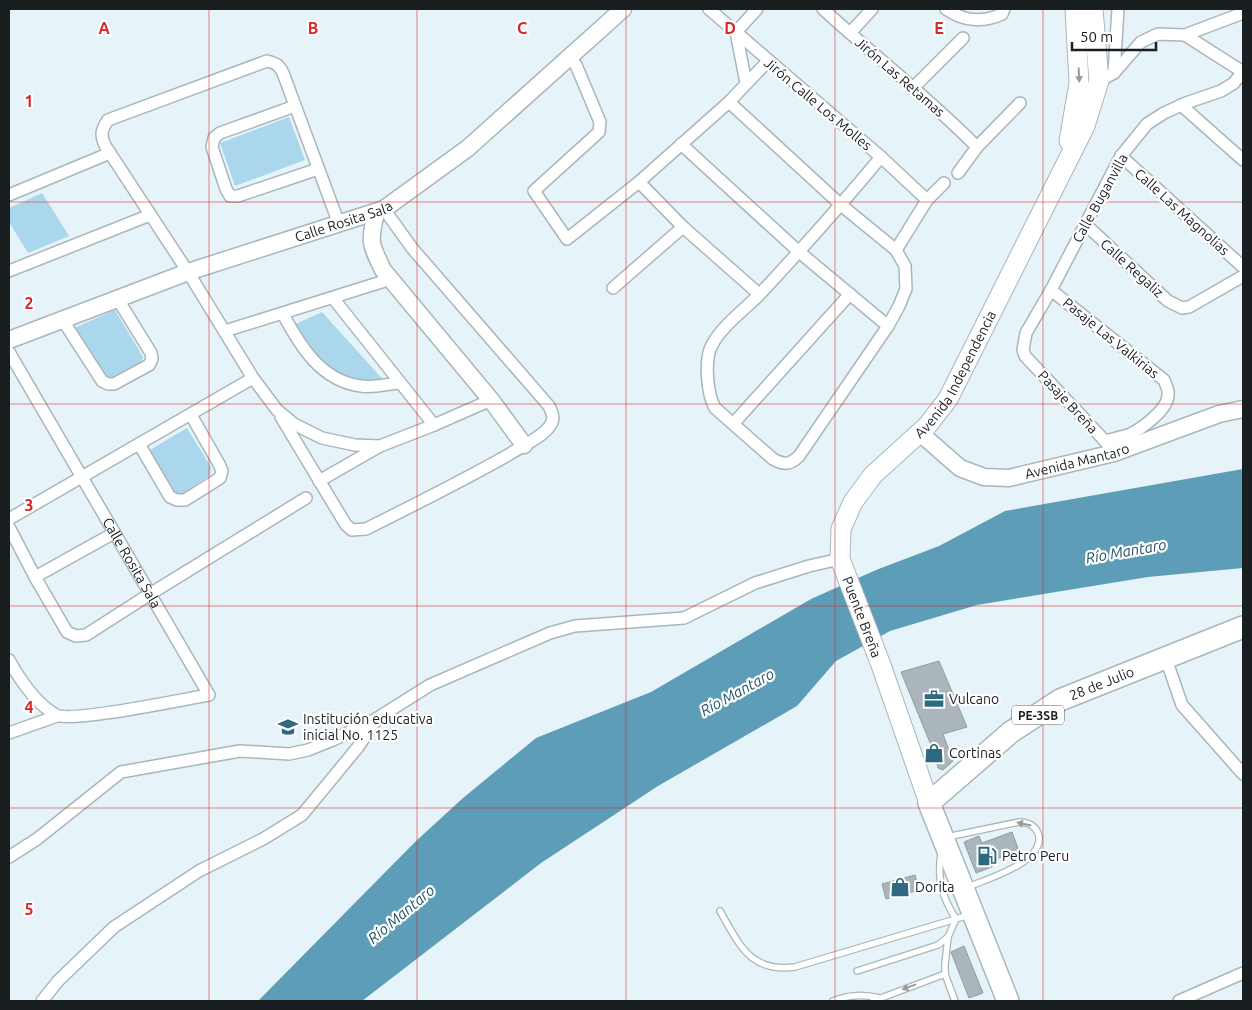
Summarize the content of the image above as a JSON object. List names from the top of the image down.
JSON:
{
  "streets": {
    "highway": ["28 de Julio", "PE-3SB"],
    "main road": ["Avenida Independencia", "Puente Breña"],
    "street": [
      "Jirón Las Retamas",
      "Jirón Calle Los Molles",
      "Calle Buganvilla",
      "Calle Las Magnolias",
      "Calle Rosita Sala",
      "Calle Regaliz",
      "Pasaje Las Valkirias",
      "Pasaje Breña",
      "Avenida Mantaro"
    ]
  },
  "crossings": [
    ["Calle Buganvilla", "Calle Las Magnolias"],
    ["Calle Buganvilla", "Calle Regaliz"],
    ["Calle Buganvilla", "Pasaje Las Valkirias"],
    ["Calle Buganvilla", "Pasaje Breña"],
    ["Pasaje Las Valkirias", "Pasaje Breña"],
    ["Pasaje Las Valkirias", "Avenida Mantaro"],
    ["Avenida Independencia", "Avenida Mantaro"],
    ["Avenida Independencia", "Puente Breña"],
    ["Pasaje Breña", "Avenida Mantaro"],
    ["Puente Breña", "28 de Julio"]
  ],
  "water": ["Río Mantaro"],
  "places": {
    "office": ["Vulcano"],
    "school or university": ["Institución educativa inicial No. 1125"],
    "shop": ["Cortinas", "Dorita"],
    "fuel station": ["Petro Peru"]
  },
  "scale_bar": "50 m",
  "grid": {
    "columns": [
      "A",
      "B",
      "C",
      "D",
      "E"
    ],
    "rows": [
      "1",
      "2",
      "3",
      "4",
      "5"
    ]
  }
}
